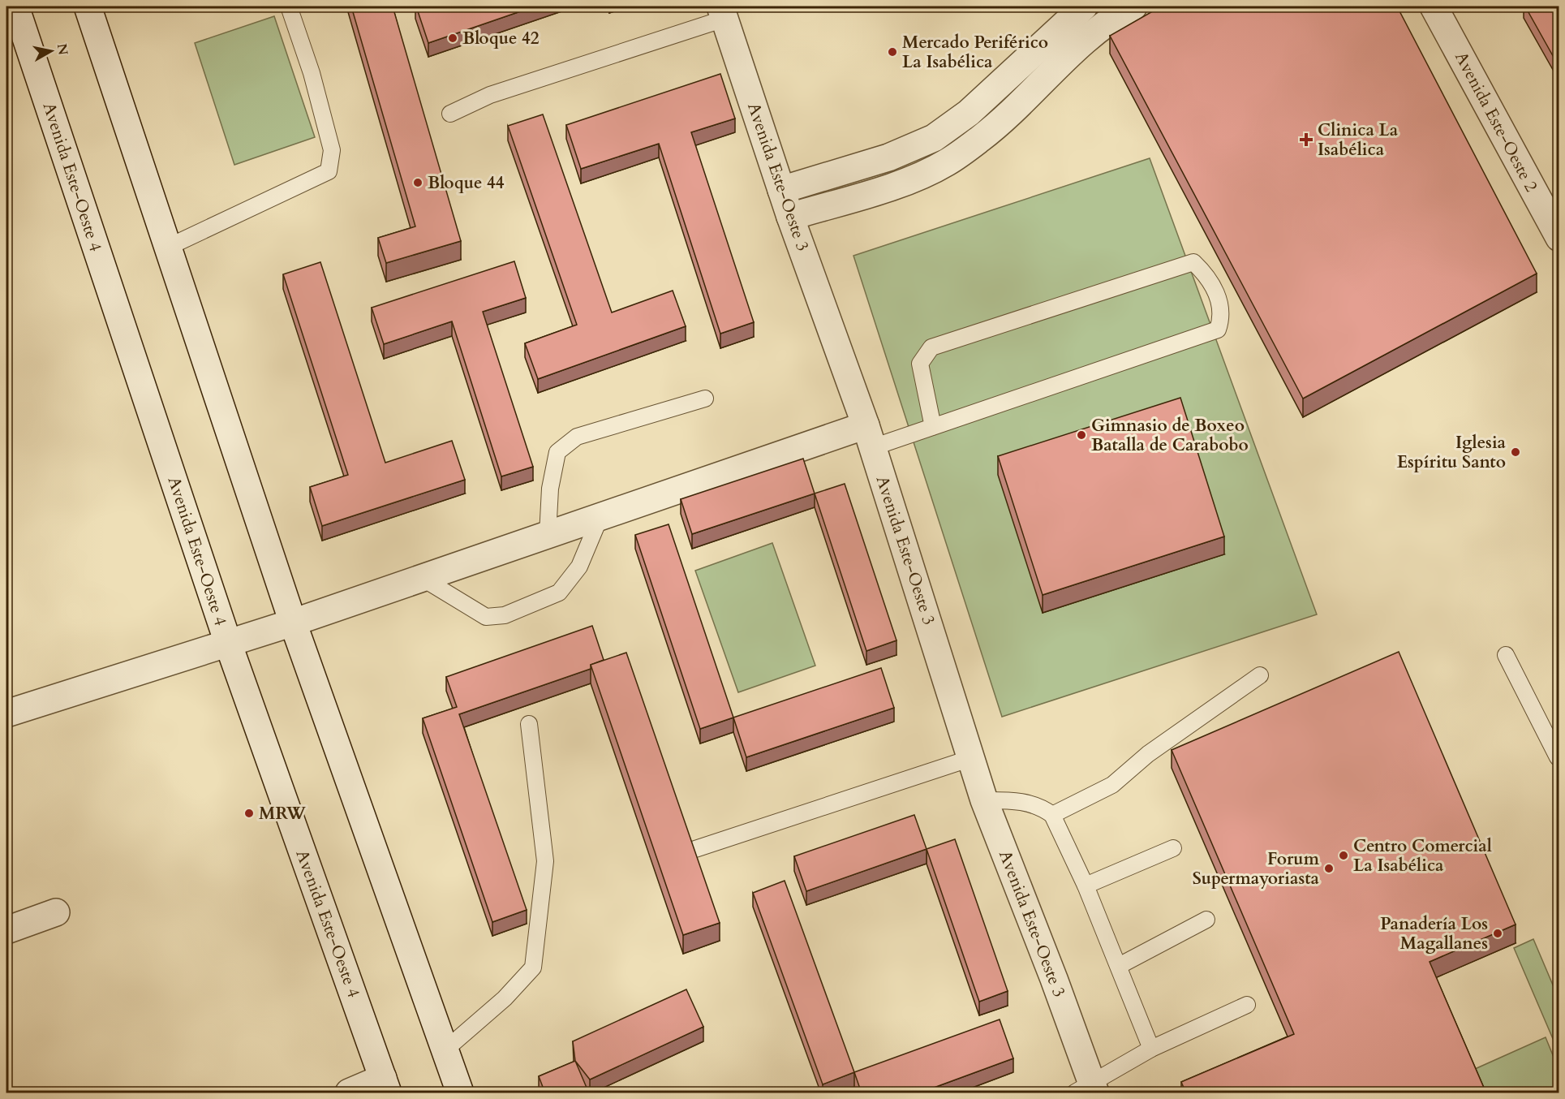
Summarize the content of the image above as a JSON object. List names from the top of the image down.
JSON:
{
  "streets": {
    "street": ["Avenida Este-Oeste 2", "Avenida Este-Oeste 4", "Avenida Este-Oeste 3"]
  },
  "places": {
    "other": [
      "Bloque 42",
      "Mercado Periférico La Isabélica",
      "Bloque 44",
      "Gimnasio de Boxeo Batalla de Carabobo",
      "Iglesia Espíritu Santo",
      "MRW",
      "Centro Comercial La Isabélica",
      "Forum Supermayoriasta",
      "Panadería Los Magallanes"
    ],
    "health": ["Clinica La Isabélica"]
  },
  "north": "right"
}
